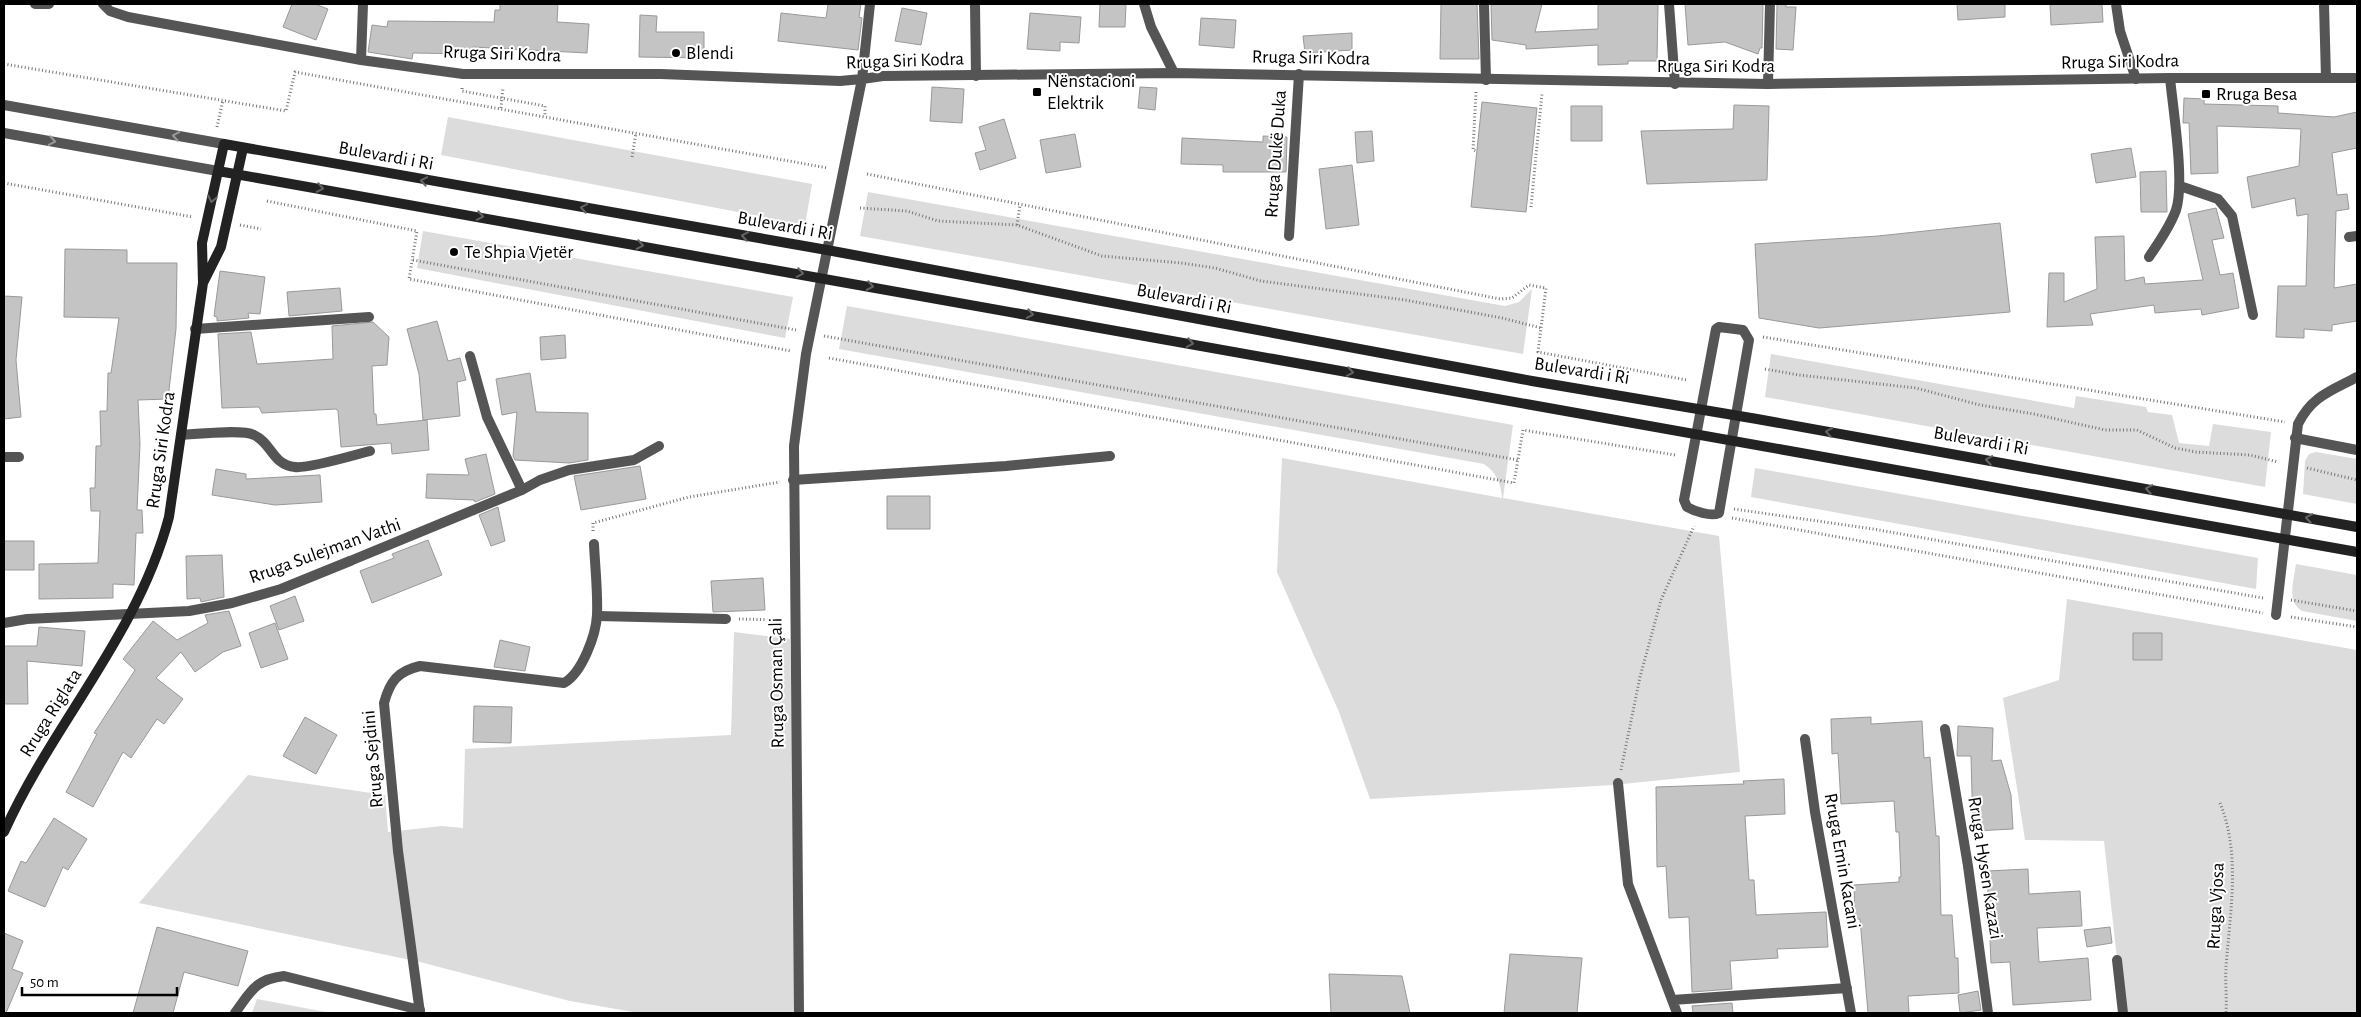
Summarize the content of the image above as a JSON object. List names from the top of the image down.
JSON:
{
  "streets": {
    "main road": ["Rruga Siri Kodra", "Bulevardi i Ri", "Rruga Riglata"],
    "street": [
      "Rruga Dukë Duka",
      "Rruga Sulejman Vathi",
      "Rruga Osman Çali",
      "Rruga Sejdini",
      "Rruga Emin Kacani",
      "Rruga Hysen Kazazi"
    ],
    "path": ["Rruga Vjosa"]
  },
  "crossings": [
    ["Rruga Siri Kodra", "Rruga Dukë Duka"],
    ["Rruga Siri Kodra", "Bulevardi i Ri"],
    ["Rruga Siri Kodra", "Rruga Sulejman Vathi"],
    ["Rruga Siri Kodra", "Rruga Osman Çali"],
    ["Rruga Siri Kodra", "Rruga Riglata"],
    ["Bulevardi i Ri", "Rruga Osman Çali"],
    ["Rruga Sulejman Vathi", "Rruga Riglata"]
  ],
  "one_way": ["Bulevardi i Ri"],
  "places": {
    "other": ["Blendi", "Te Shpia Vjetër"],
    "transit": ["Nënstacioni Elektrik", "Rruga Besa"]
  },
  "scale_bar": "50 m"
}
